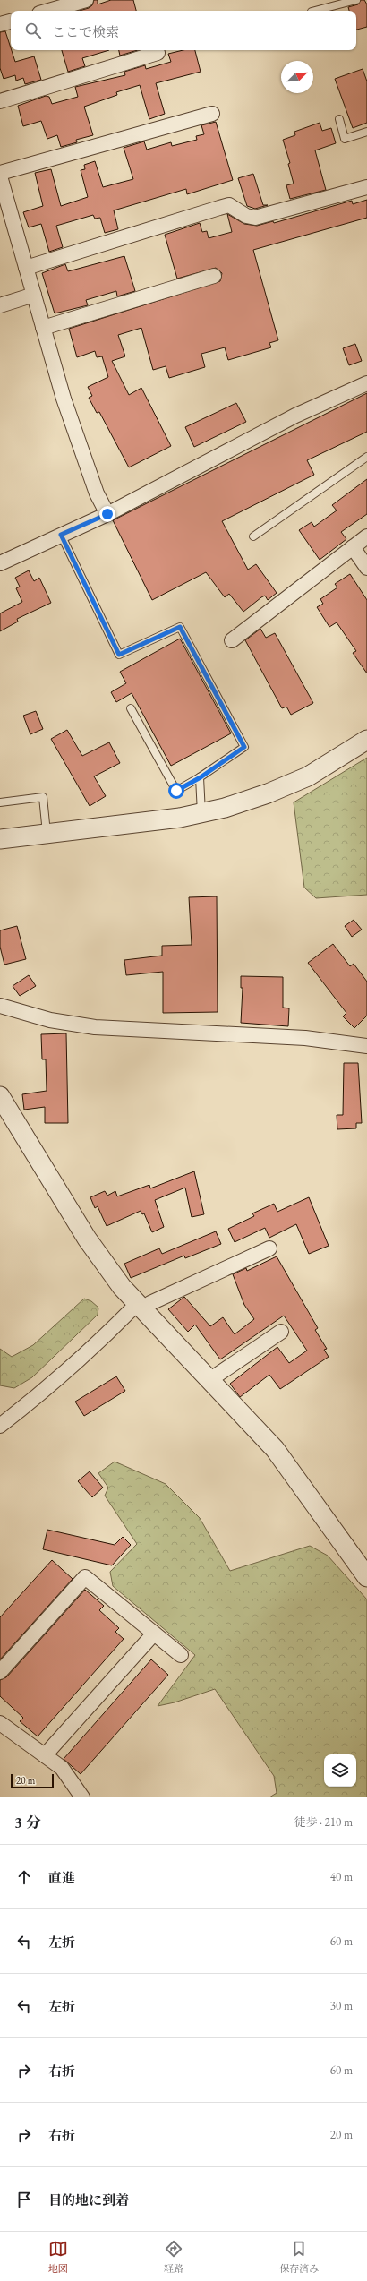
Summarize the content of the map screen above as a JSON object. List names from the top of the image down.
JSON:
{
  "scale_bar": "20 m",
  "north": "top right",
  "page": {
    "search": "ここで検索",
    "scale": "20 m",
    "heading": ["3 分", "徒歩 · 210 m"],
    "list": [
      ["直進", "40 m"],
      ["左折", "60 m"],
      ["左折", "30 m"],
      ["右折", "60 m"],
      ["右折", "20 m"],
      "目的地に到着"
    ],
    "nav": ["地図", "経路", "保存済み"]
  }
}
